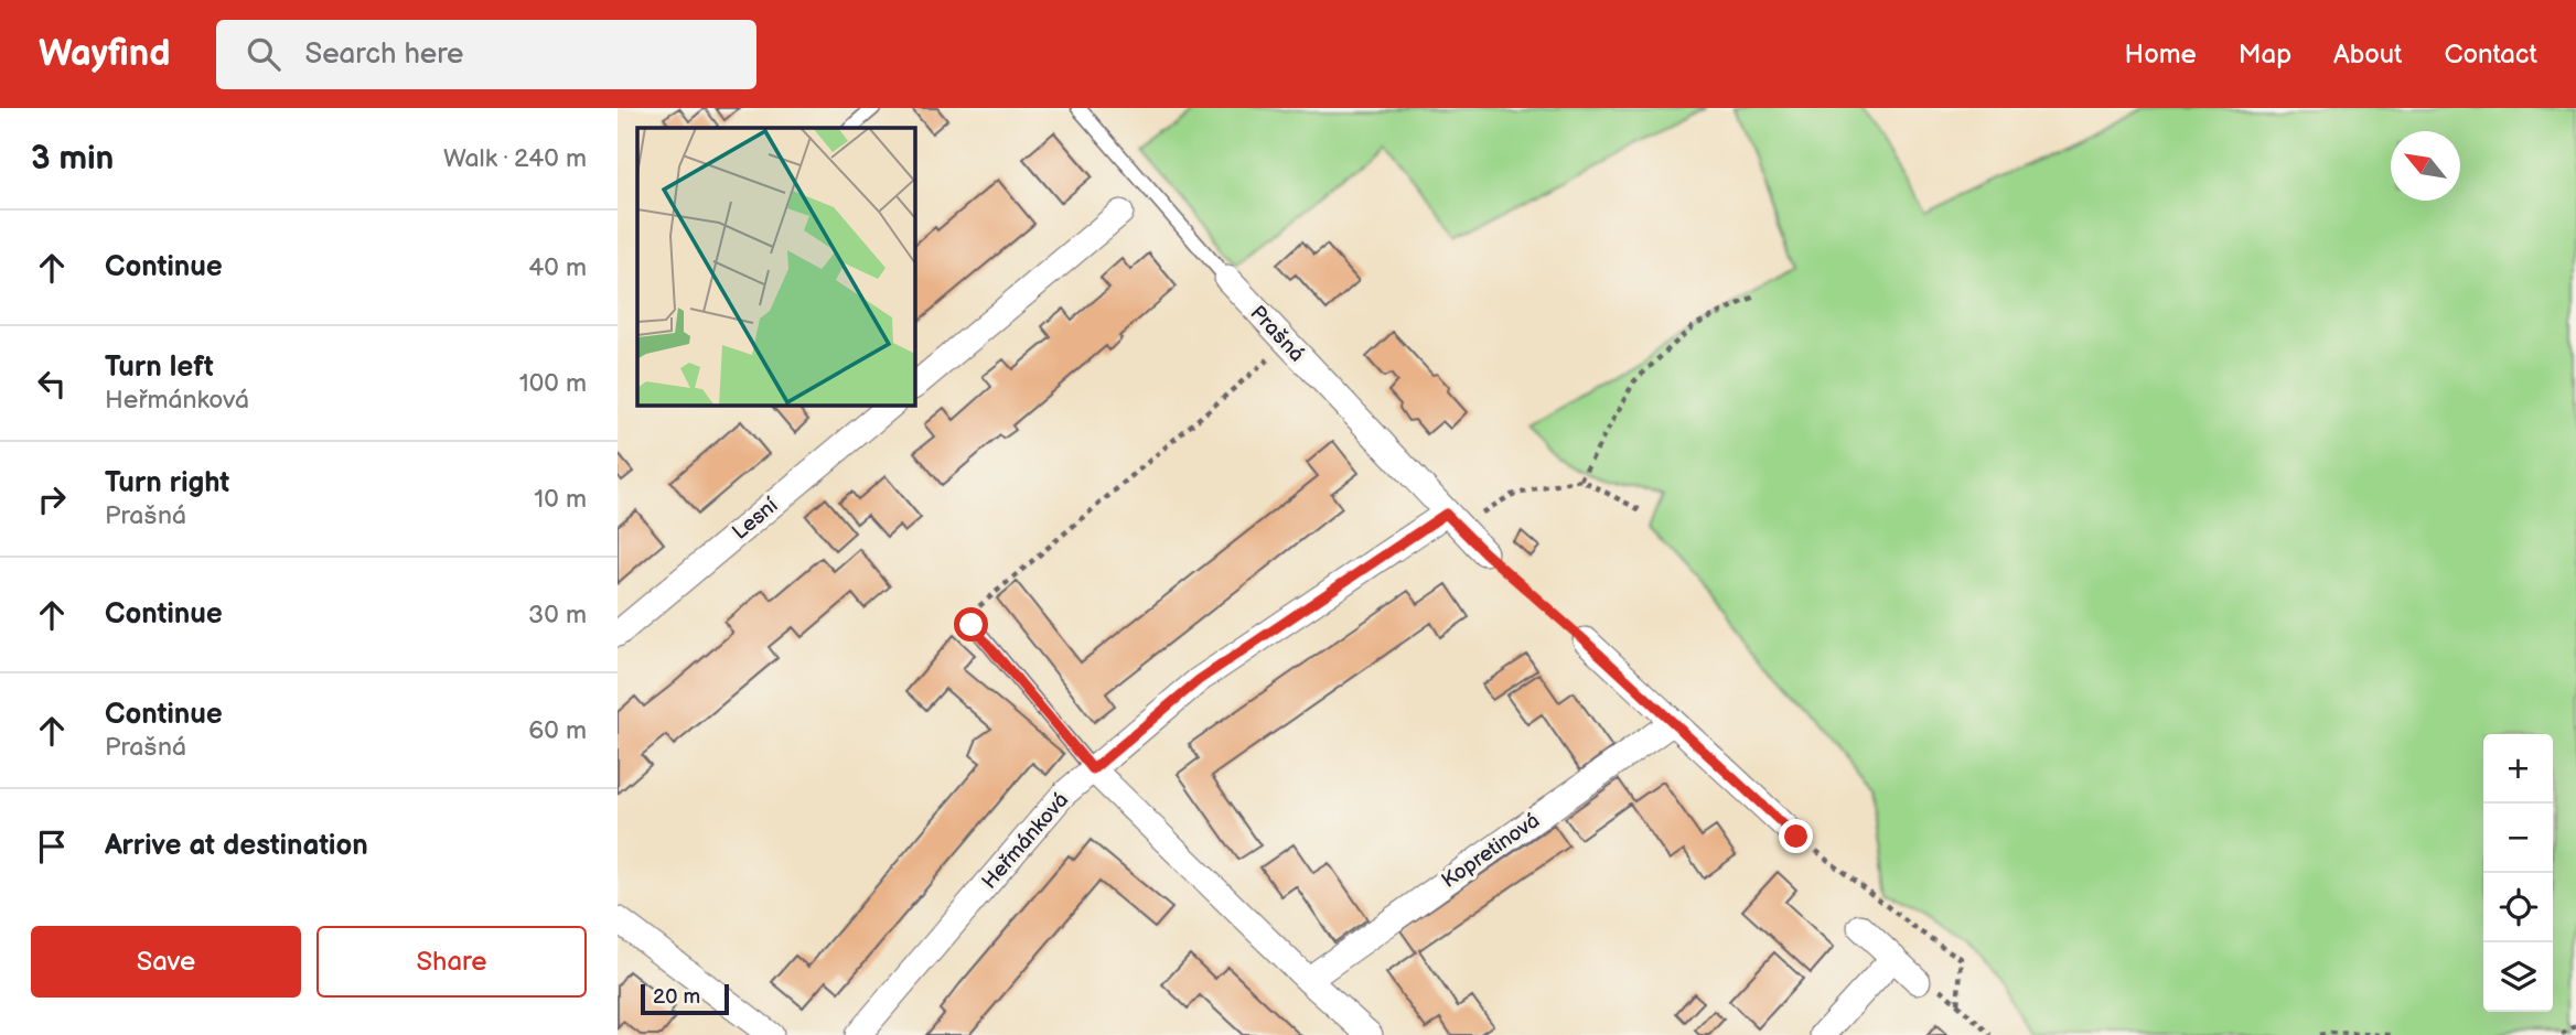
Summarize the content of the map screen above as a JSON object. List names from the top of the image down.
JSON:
{
  "streets": {
    "street": [
      "Prašná",
      "Lesní",
      "Heřmánková",
      "Kopretinová"
    ]
  },
  "crossings": [
    ["Prašná", "Heřmánková"]
  ],
  "scale_bar": "20 m",
  "north": "top left",
  "page": {
    "header": "Wayfind",
    "search": "Search here",
    "nav": [
      "Home",
      "Map",
      "About",
      "Contact"
    ],
    "heading": ["3 min", "Walk · 240 m"],
    "list": [
      ["Continue", "40 m"],
      ["Turn left", "Heřmánková", "100 m"],
      ["Turn right", "Prašná", "10 m"],
      ["Continue", "30 m"],
      ["Continue", "Prašná", "60 m"],
      "Arrive at destination"
    ],
    "map_buttons": ["+", "−"],
    "buttons": ["Save", "Share"],
    "scale": "20 m"
  }
}
